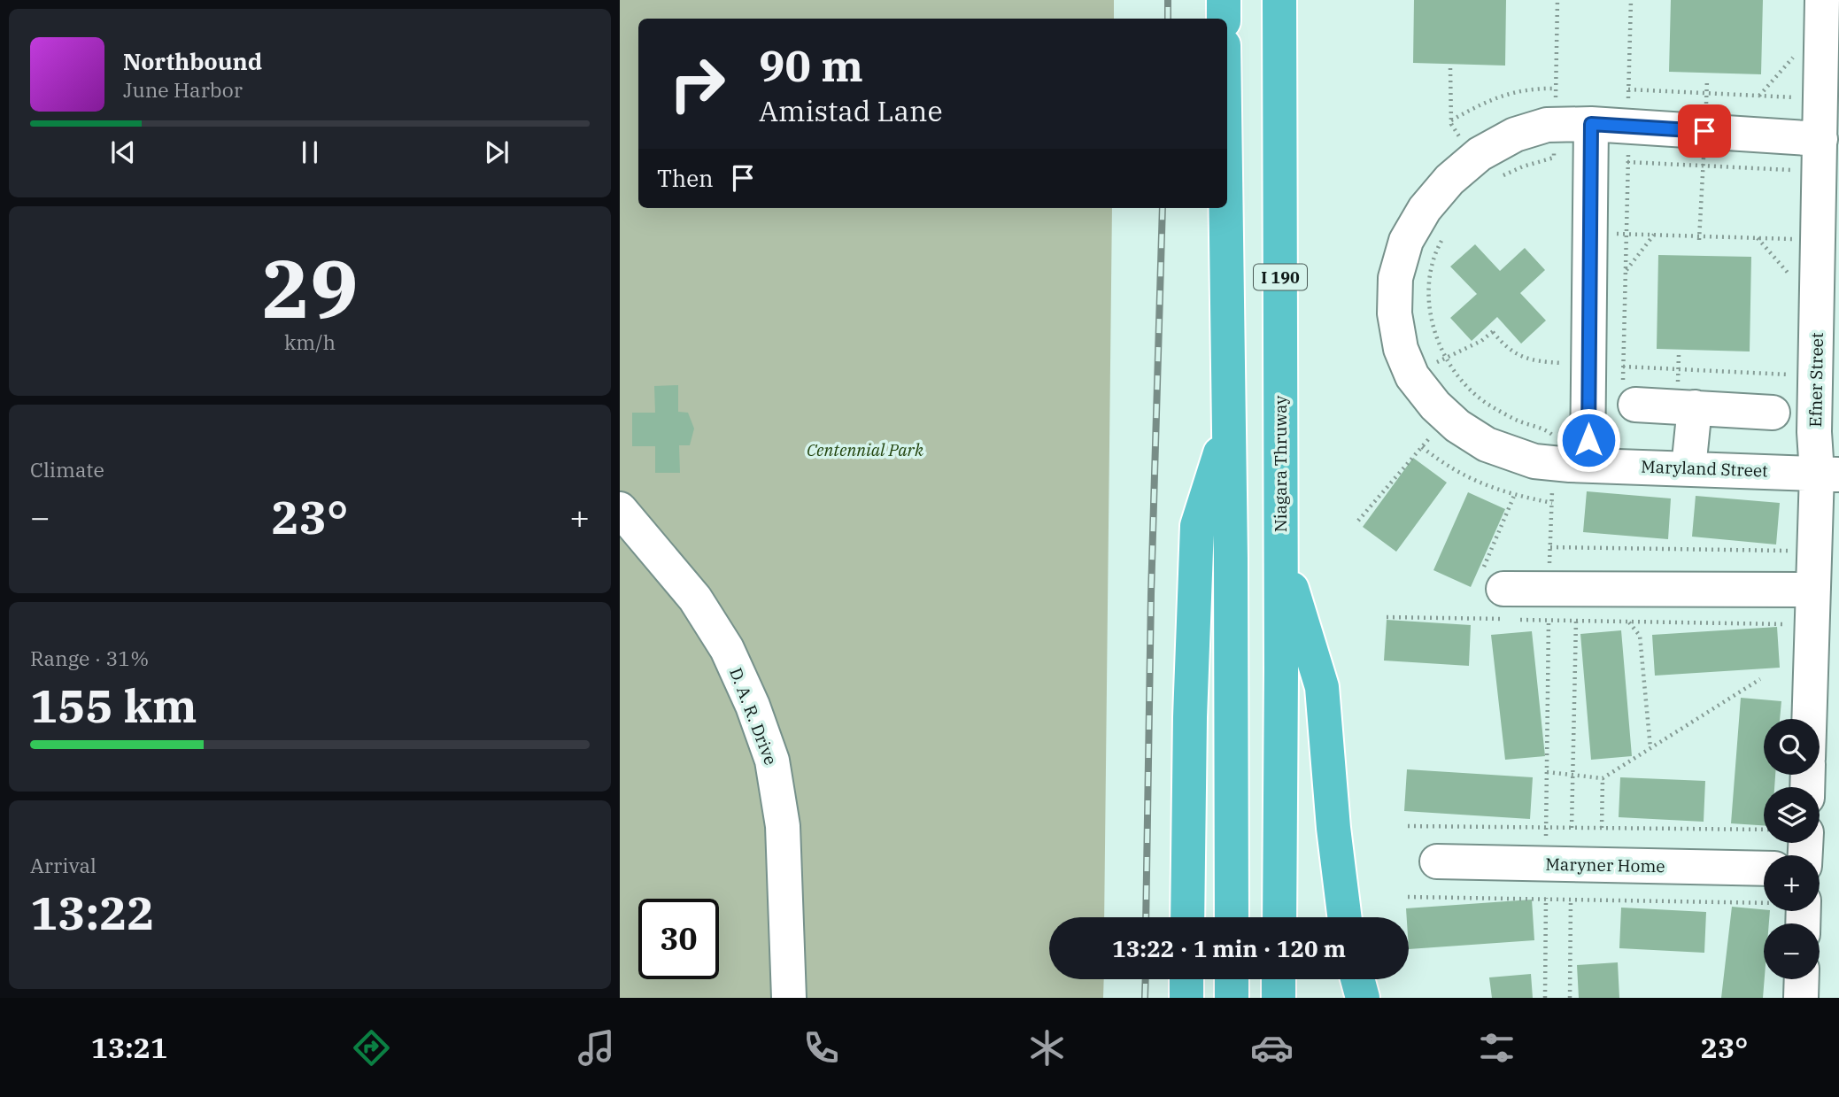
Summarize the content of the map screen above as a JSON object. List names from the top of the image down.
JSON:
{
  "streets": {
    "highway": ["I 190", "Niagara Thruway"],
    "street": [
      "Efner Street",
      "Maryland Street",
      "D. A. R. Drive",
      "Maryner Home"
    ]
  },
  "crossings": [
    ["Efner Street", "Maryland Street"]
  ],
  "parks": ["Centennial Park"],
  "page": {
    "turn": ["90 m", "Amistad Lane"],
    "song": ["Northbound", "June Harbor"],
    "then": "Then",
    "tile": [
      ["29", "km/h"],
      "Climate",
      ["Range · 31%", "155 km"],
      ["Arrival", "13:22"]
    ],
    "heat": ["−", "23°", "+"],
    "map_buttons": ["+", "−"],
    "limit": "30",
    "trip": "13:22 · 1 min · 120 m",
    "tabs": ["13:21", "23°"]
  }
}
